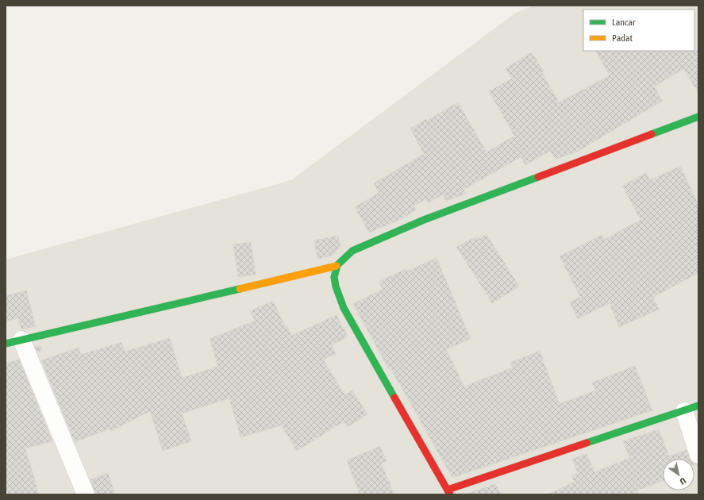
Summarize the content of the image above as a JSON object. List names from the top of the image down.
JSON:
{
  "legend": ["Lancar", "Padat"],
  "north": "bottom right"
}
